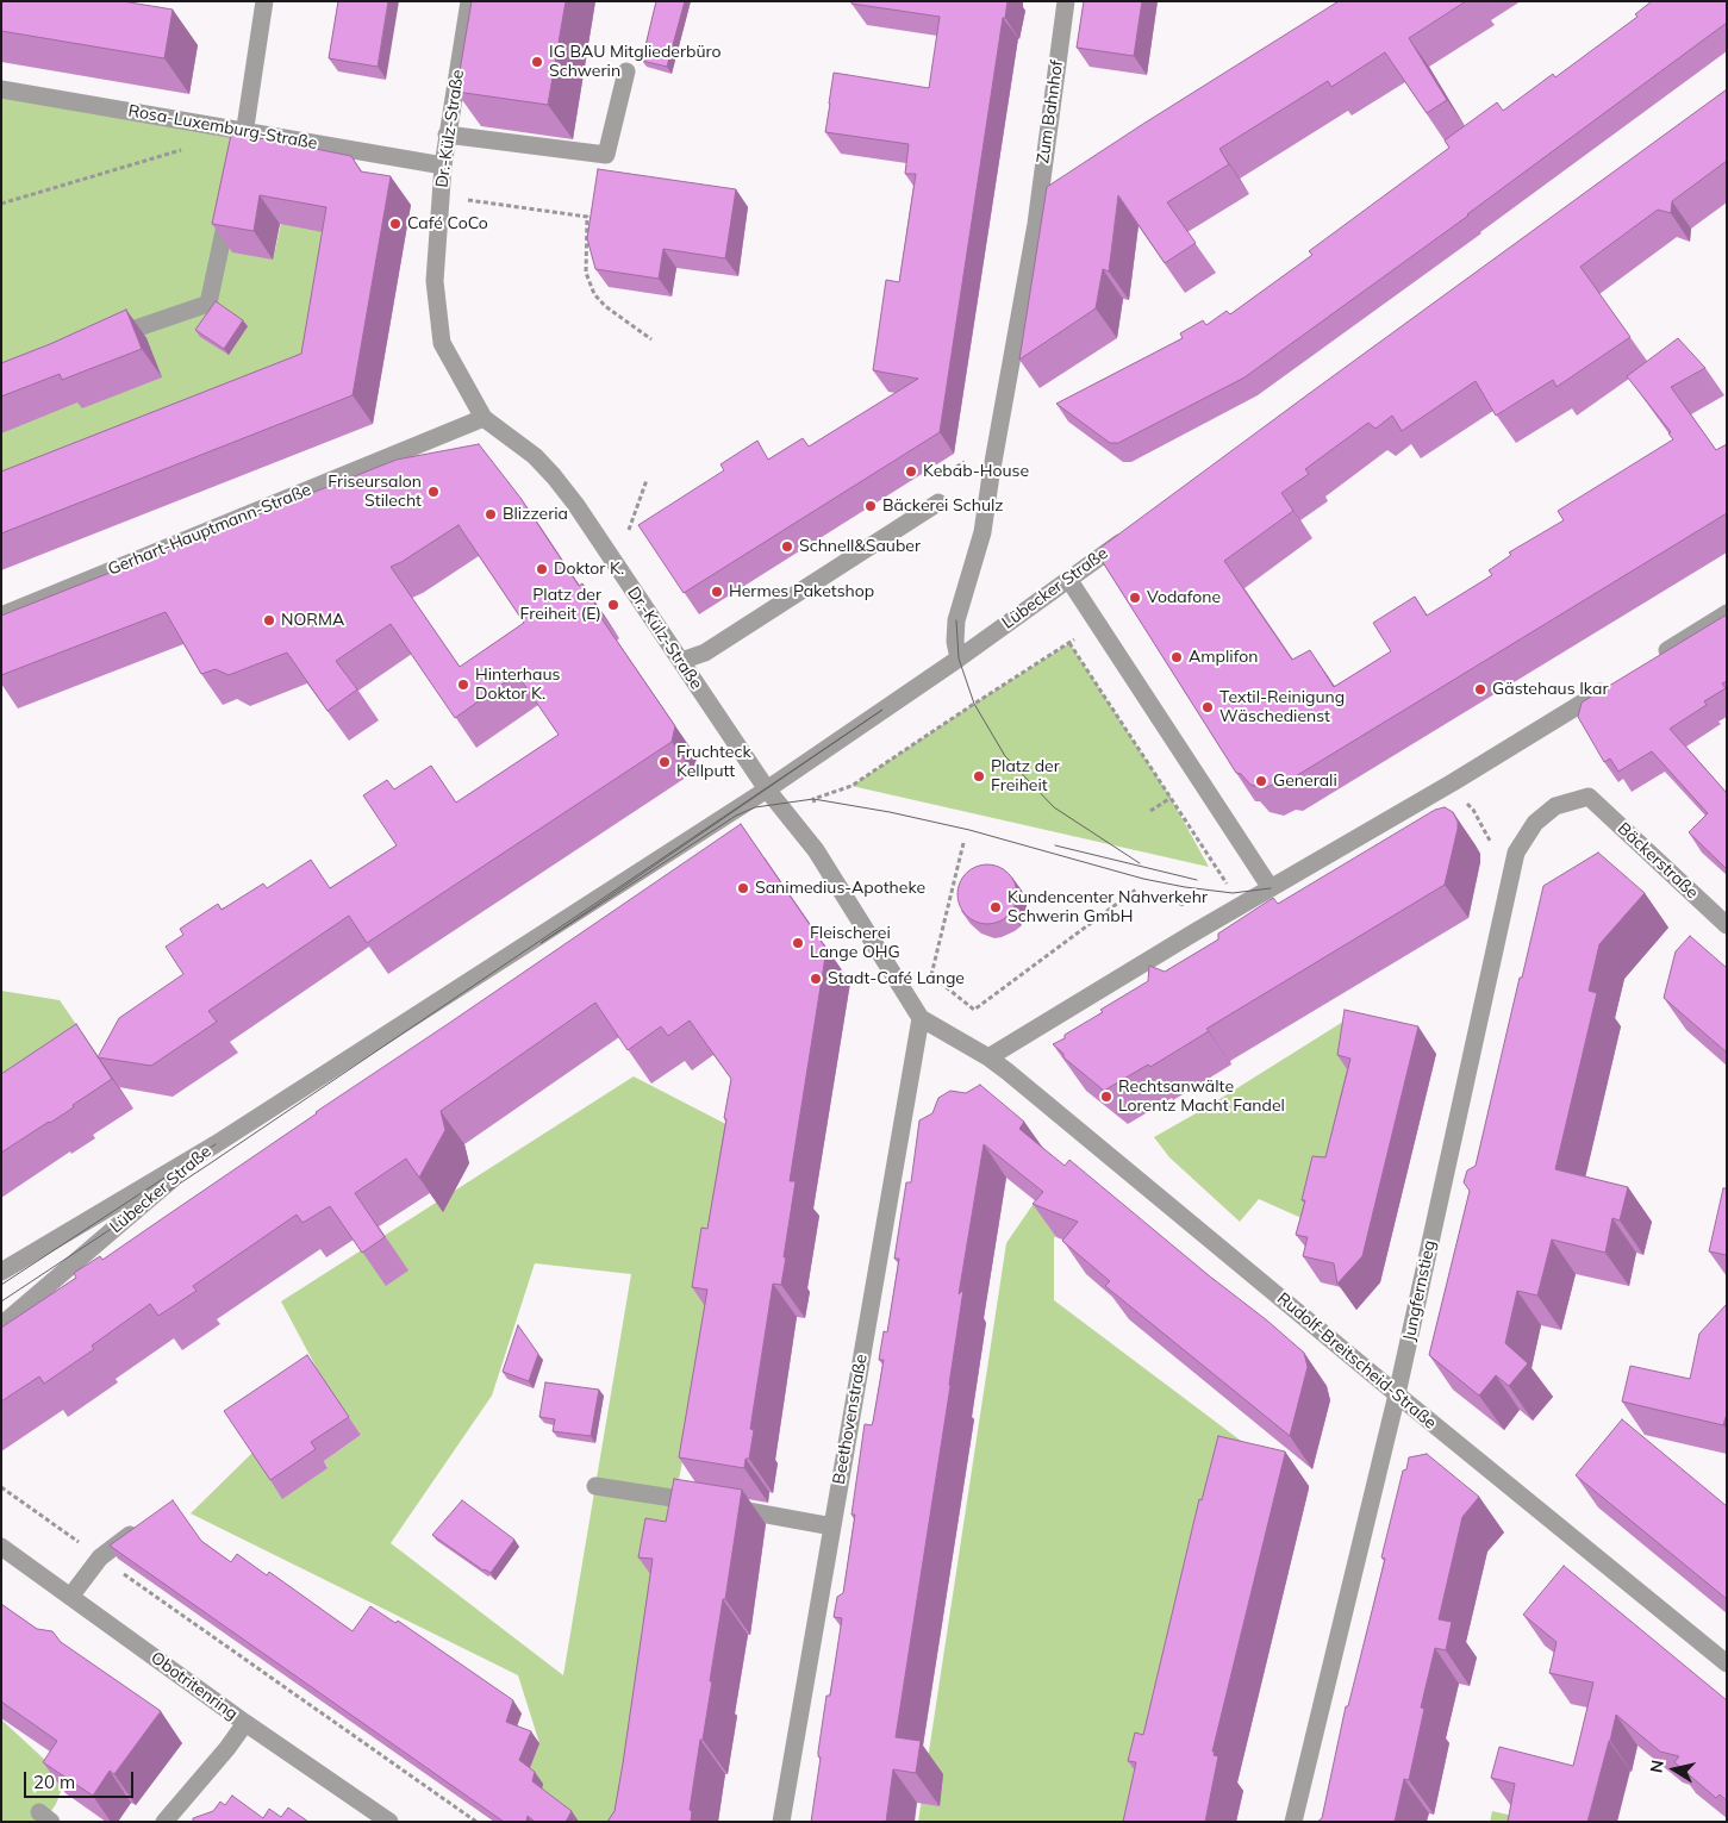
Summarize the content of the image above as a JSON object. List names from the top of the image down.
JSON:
{
  "streets": {
    "street": [
      "Zum Bahnhof",
      "Rosa-Luxemburg-Straße",
      "Dr.-Külz-Straße",
      "Gerhart-Hauptmann-Straße",
      "Lübecker Straße",
      "Bäckerstraße",
      "Jungfernstieg",
      "Rudolf-Breitscheid-Straße",
      "Beethovenstraße",
      "Obotritenring"
    ]
  },
  "crossings": [
    ["Zum Bahnhof", "Lübecker Straße"],
    ["Rosa-Luxemburg-Straße", "Dr.-Külz-Straße"],
    ["Dr.-Külz-Straße", "Gerhart-Hauptmann-Straße"],
    ["Dr.-Külz-Straße", "Lübecker Straße"],
    ["Bäckerstraße", "Jungfernstieg"],
    ["Jungfernstieg", "Rudolf-Breitscheid-Straße"],
    ["Rudolf-Breitscheid-Straße", "Beethovenstraße"]
  ],
  "places": [
    "IG BAU Mitgliederbüro Schwerin",
    "Café CoCo",
    "Kebab-House",
    "Friseursalon Stilecht",
    "Bäckerei Schulz",
    "Blizzeria",
    "Schnell&Sauber",
    "Doktor K.",
    "Hermes Paketshop",
    "Vodafone",
    "Platz der Freiheit (E)",
    "NORMA",
    "Amplifon",
    "Hinterhaus Doktor K.",
    "Gästehaus Ikar",
    "Textil-Reinigung Wäschedienst",
    "Fruchteck Kellputt",
    "Platz der Freiheit",
    "Generali",
    "Sanimedius-Apotheke",
    "Kundencenter Nahverkehr Schwerin GmbH",
    "Fleischerei Lange OHG",
    "Stadt-Café Lange",
    "Rechtsanwälte Lorentz Macht Fandel"
  ],
  "scale_bar": "20 m",
  "north": "left"
}
